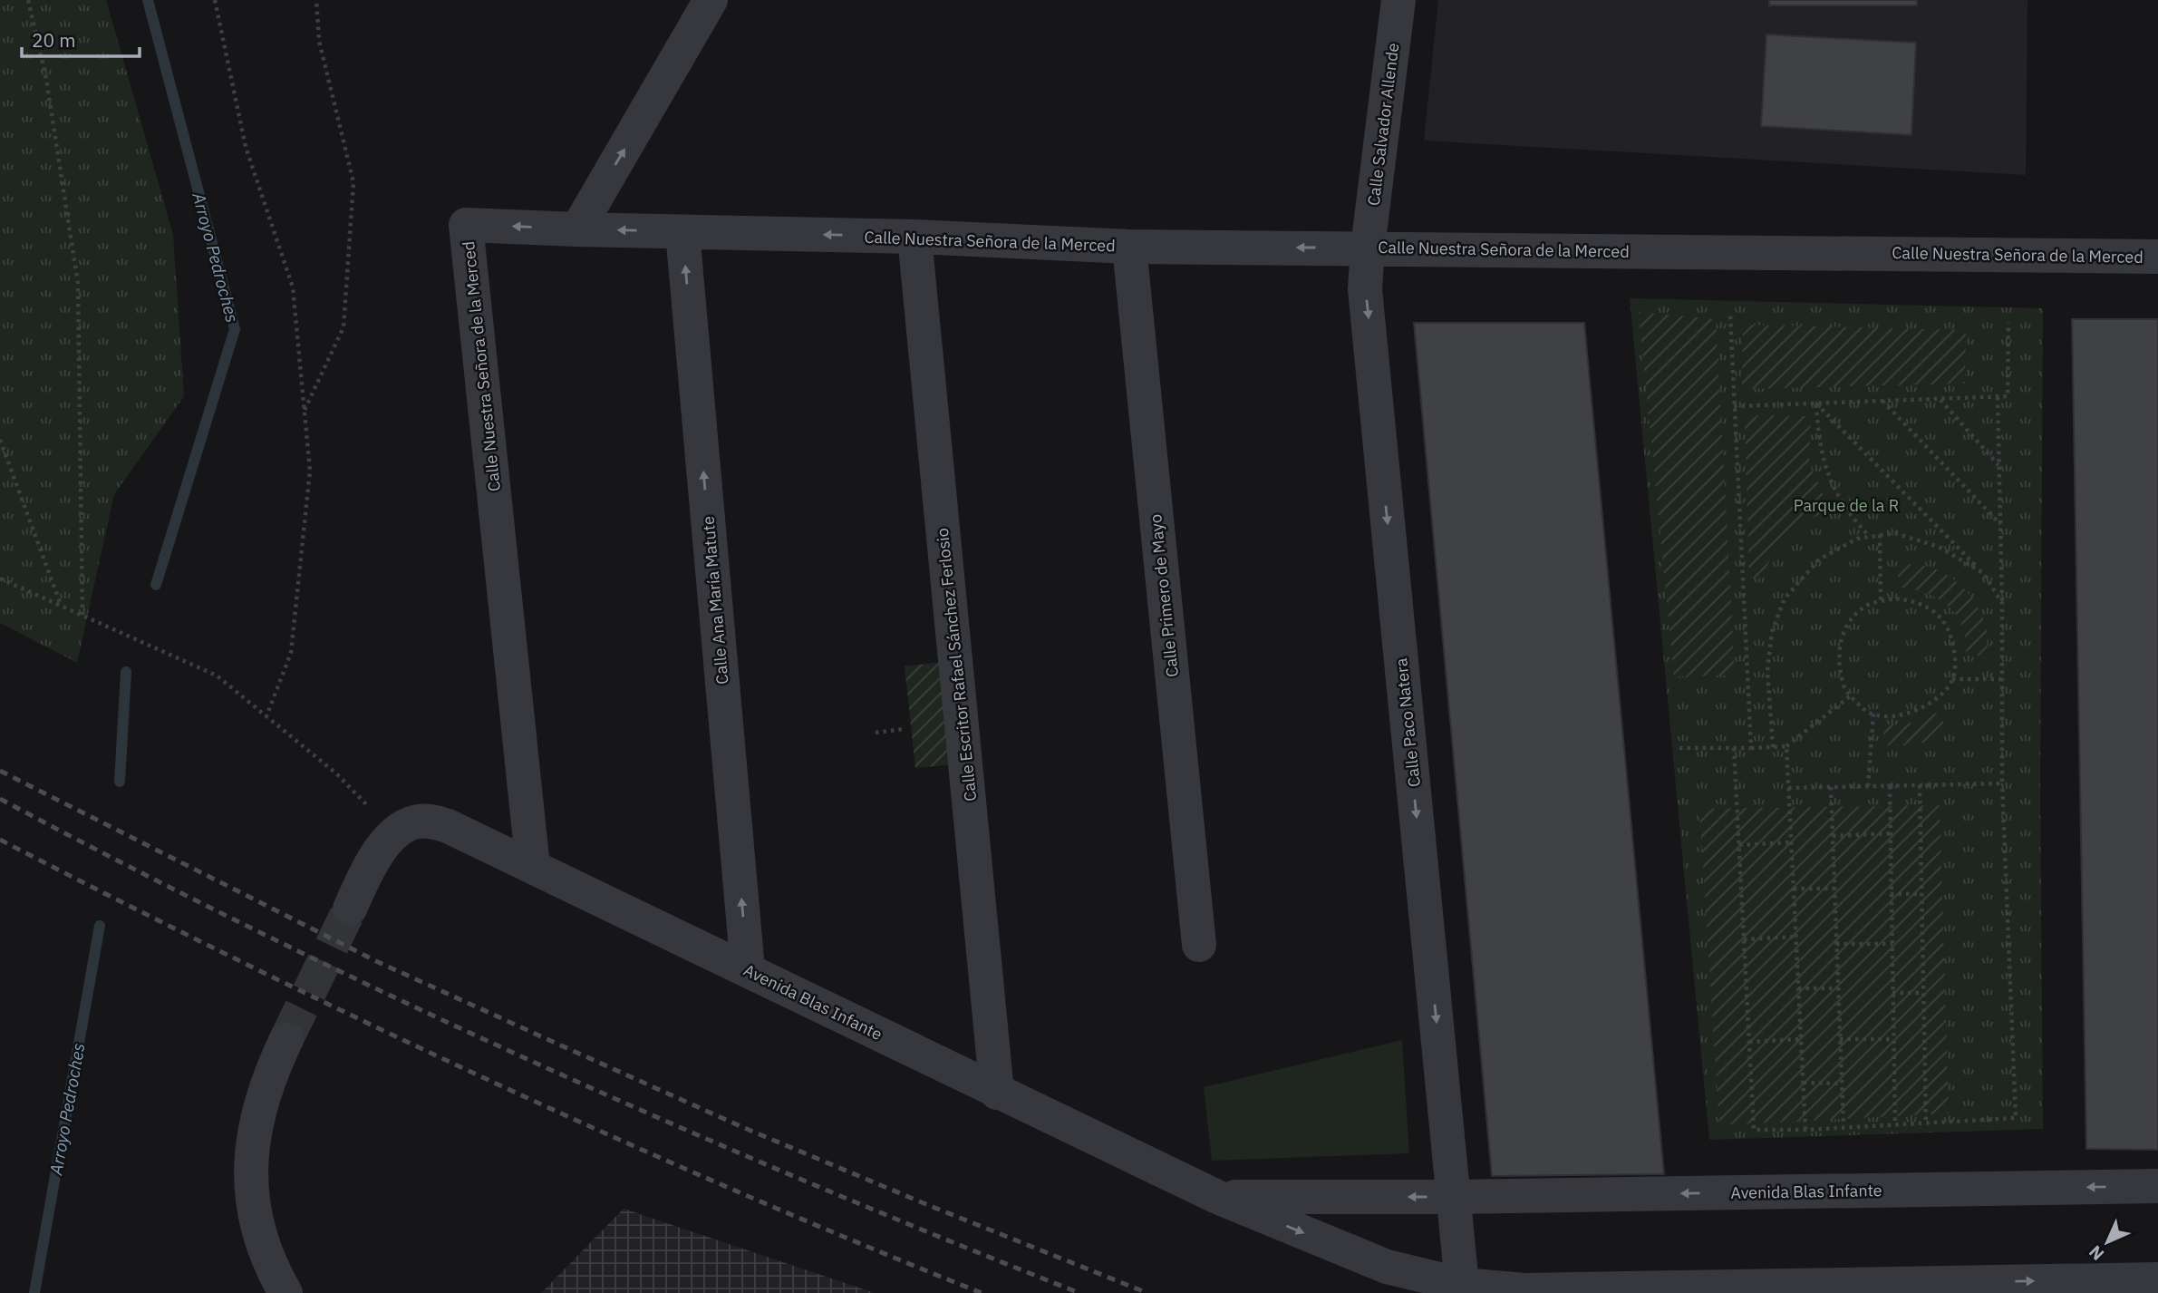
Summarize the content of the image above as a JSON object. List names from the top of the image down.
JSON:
{
  "streets": {
    "street": [
      "Calle Salvador Allende",
      "Calle Nuestra Señora de la Merced",
      "Calle Primero de Mayo",
      "Calle Ana María Matute",
      "Calle Escritor Rafael Sánchez Ferlosio",
      "Calle Paco Natera",
      "Avenida Blas Infante"
    ]
  },
  "crossings": [
    ["Calle Salvador Allende", "Calle Nuestra Señora de la Merced"],
    ["Calle Salvador Allende", "Calle Paco Natera"],
    ["Calle Nuestra Señora de la Merced", "Calle Primero de Mayo"],
    ["Calle Nuestra Señora de la Merced", "Calle Ana María Matute"],
    ["Calle Nuestra Señora de la Merced", "Calle Escritor Rafael Sánchez Ferlosio"],
    ["Calle Nuestra Señora de la Merced", "Calle Paco Natera"],
    ["Calle Nuestra Señora de la Merced", "Avenida Blas Infante"],
    ["Calle Ana María Matute", "Avenida Blas Infante"],
    ["Calle Escritor Rafael Sánchez Ferlosio", "Avenida Blas Infante"],
    ["Calle Paco Natera", "Avenida Blas Infante"]
  ],
  "one_way": ["Calle Ana María Matute", "Calle Paco Natera"],
  "water": ["Arroyo Pedroches"],
  "parks": ["Parque de la R"],
  "scale_bar": "20 m",
  "north": "bottom left"
}
